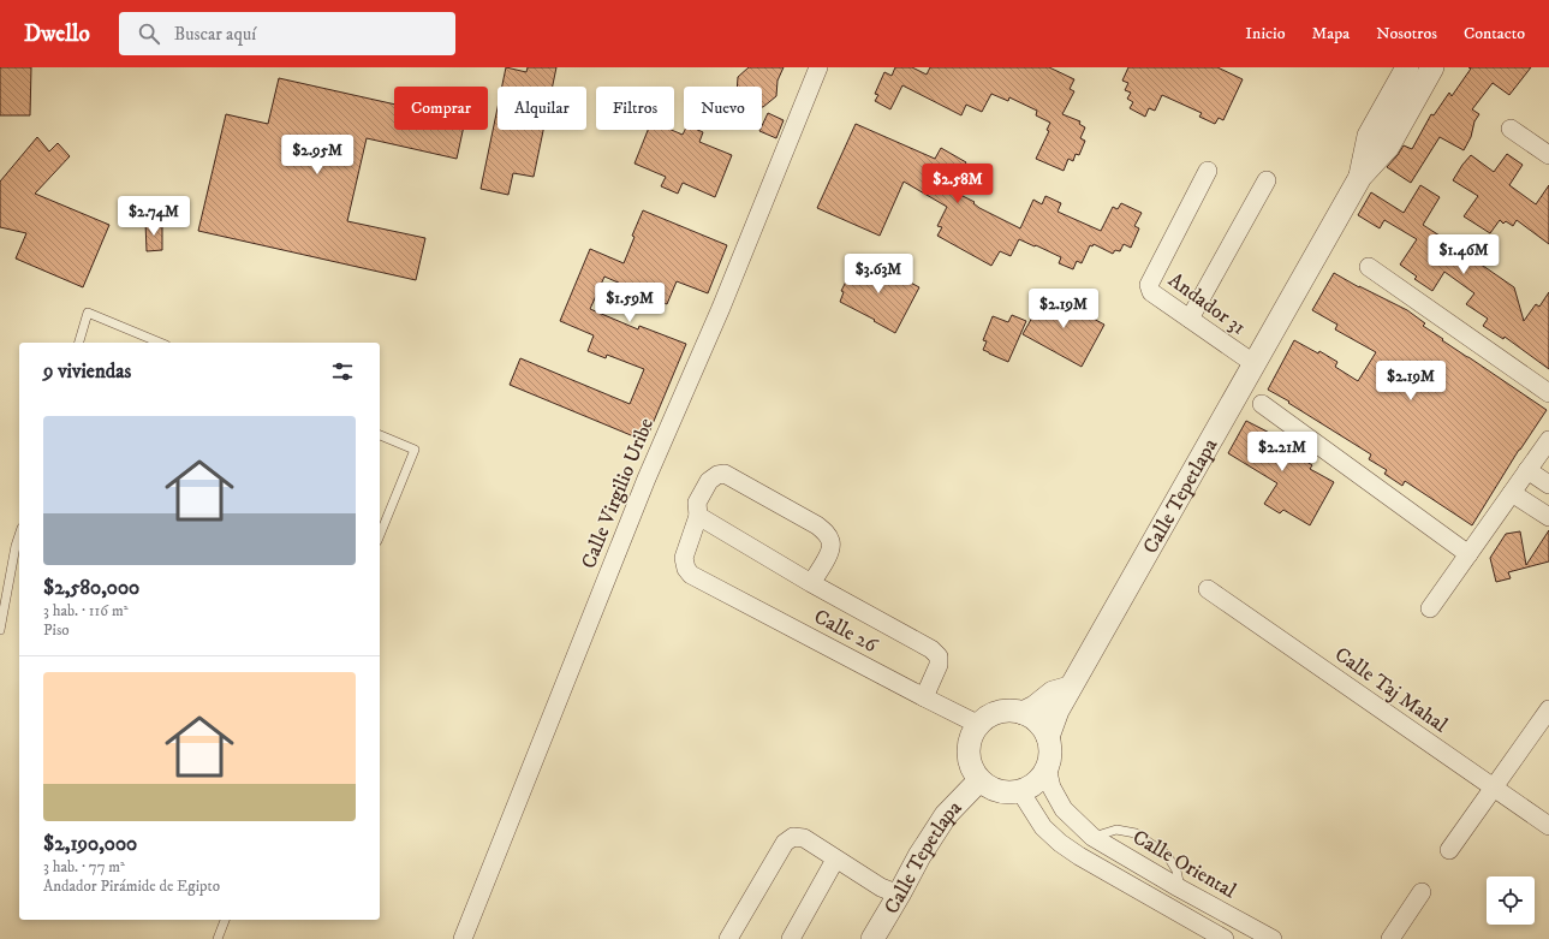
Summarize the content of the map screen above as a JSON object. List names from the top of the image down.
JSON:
{
  "streets": {
    "street": [
      "Andador 31",
      "Calle Virgilio Uribe",
      "Calle Tepetlapa",
      "Calle 26",
      "Calle Taj Mahal",
      "Calle Oriental"
    ]
  },
  "crossings": [
    ["Andador 31", "Calle Tepetlapa"],
    ["Calle Tepetlapa", "Calle 26"],
    ["Calle Tepetlapa", "Calle Oriental"],
    ["Calle 26", "Calle Oriental"]
  ],
  "page": {
    "header": "Dwello",
    "search": "Buscar aquí",
    "nav": [
      "Inicio",
      "Mapa",
      "Nosotros",
      "Contacto"
    ],
    "chip": [
      "Comprar",
      "Alquilar",
      "Filtros",
      "Nuevo"
    ],
    "price": [
      "$2.95M",
      "$2.58M",
      "$2.74M",
      "$1.46M",
      "$3.63M",
      "$1.59M",
      "$2.19M",
      "$2.19M",
      "$2.21M"
    ],
    "heading": "9 viviendas",
    "list": [
      {
        "name": "$2,580,000",
        "note": "3 hab. · 116 m² · Piso"
      },
      {
        "name": "$2,190,000",
        "note": "3 hab. · 77 m² · Andador Pirámide de Egipto"
      }
    ]
  }
}
